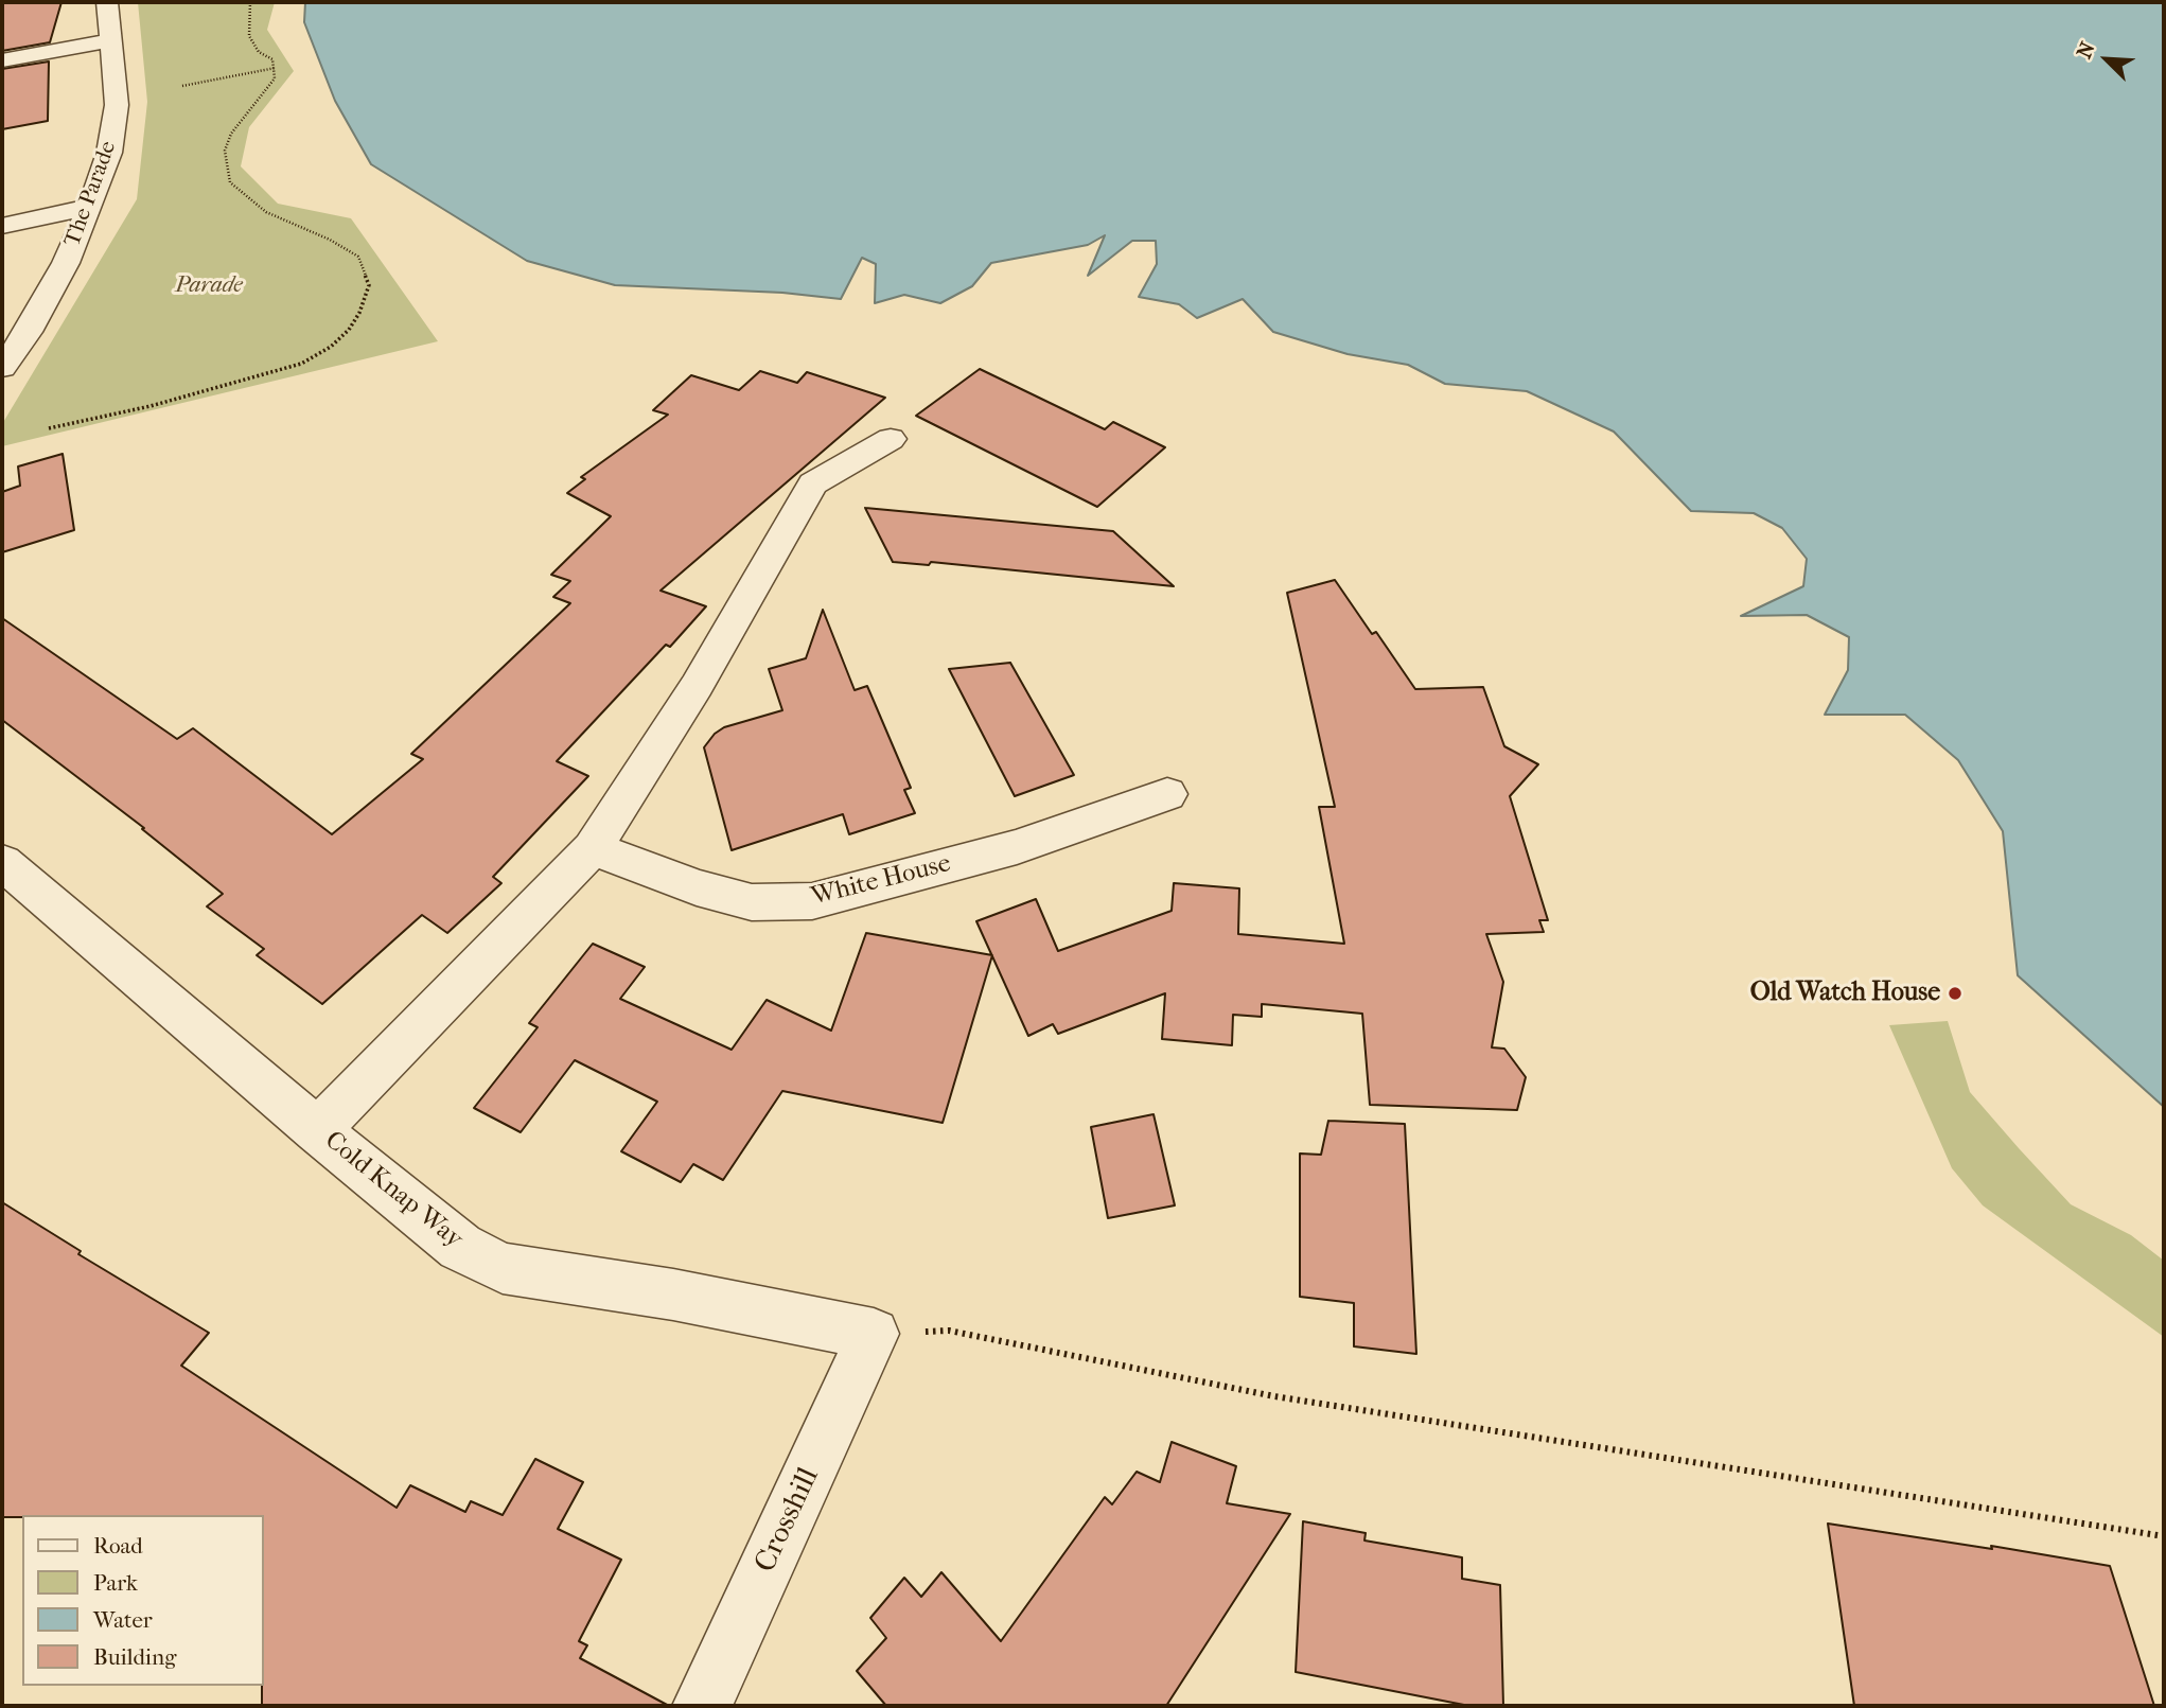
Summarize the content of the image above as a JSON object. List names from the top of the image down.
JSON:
{
  "streets": {
    "street": [
      "The Parade",
      "White House",
      "Cold Knap Way",
      "Crosshill"
    ]
  },
  "crossings": [
    ["Cold Knap Way", "Crosshill"]
  ],
  "parks": ["Parade"],
  "places": ["Old Watch House"],
  "legend": [
    "Road",
    "Park",
    "Water",
    "Building"
  ],
  "north": "top left"
}
